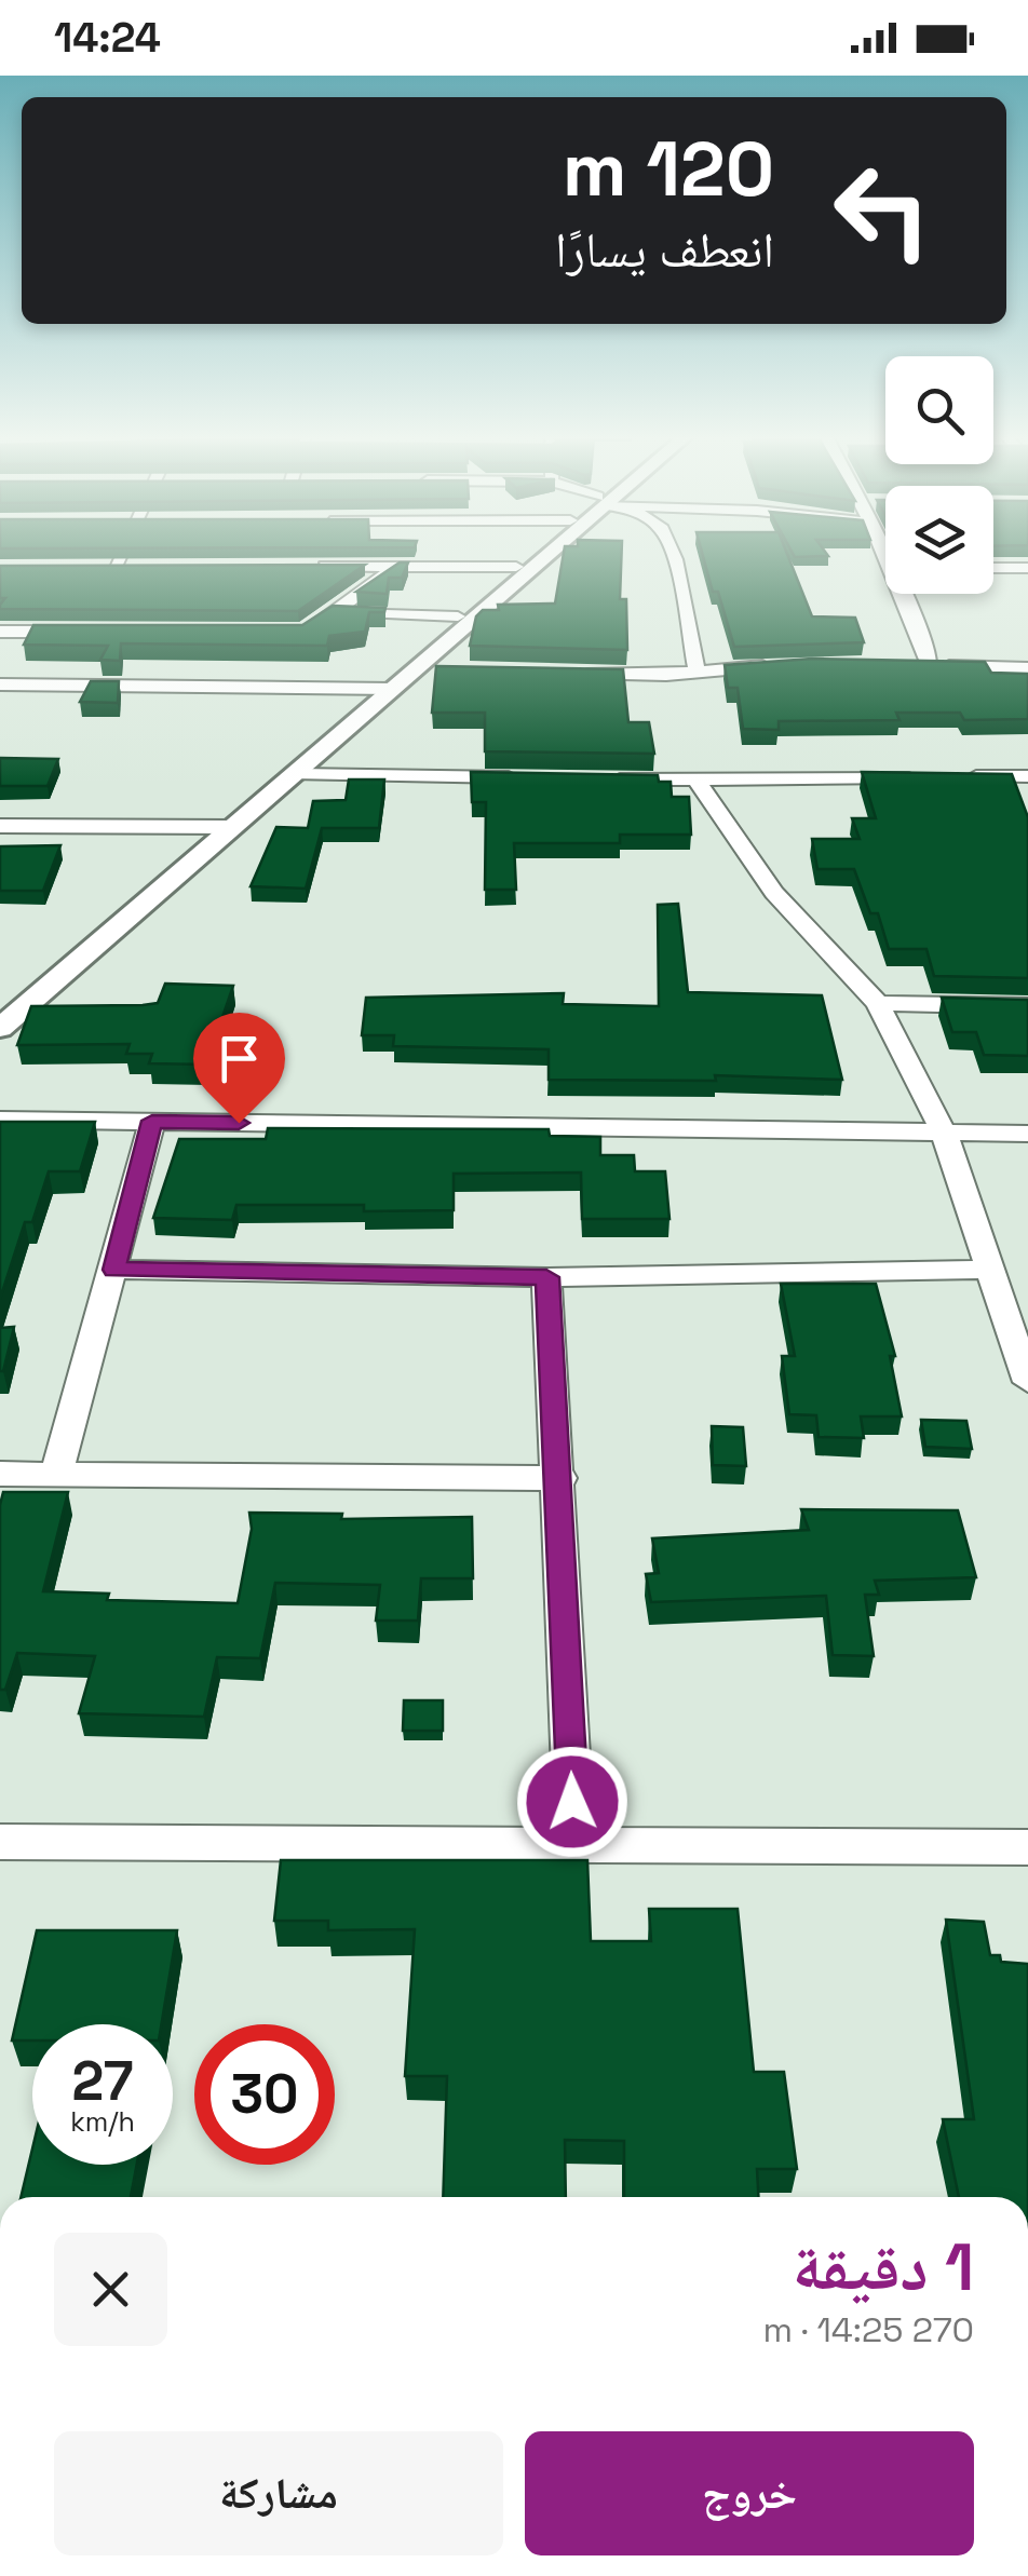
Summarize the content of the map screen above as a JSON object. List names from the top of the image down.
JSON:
{
  "page": {
    "status": "14:24",
    "turn": ["120 m", "انعطف يسارًا"],
    "speed": "27 km/h",
    "limit": "30",
    "heading": ["1 دقيقة", "270 m · 14:25"],
    "buttons": ["خروج", "مشاركة"]
  }
}
